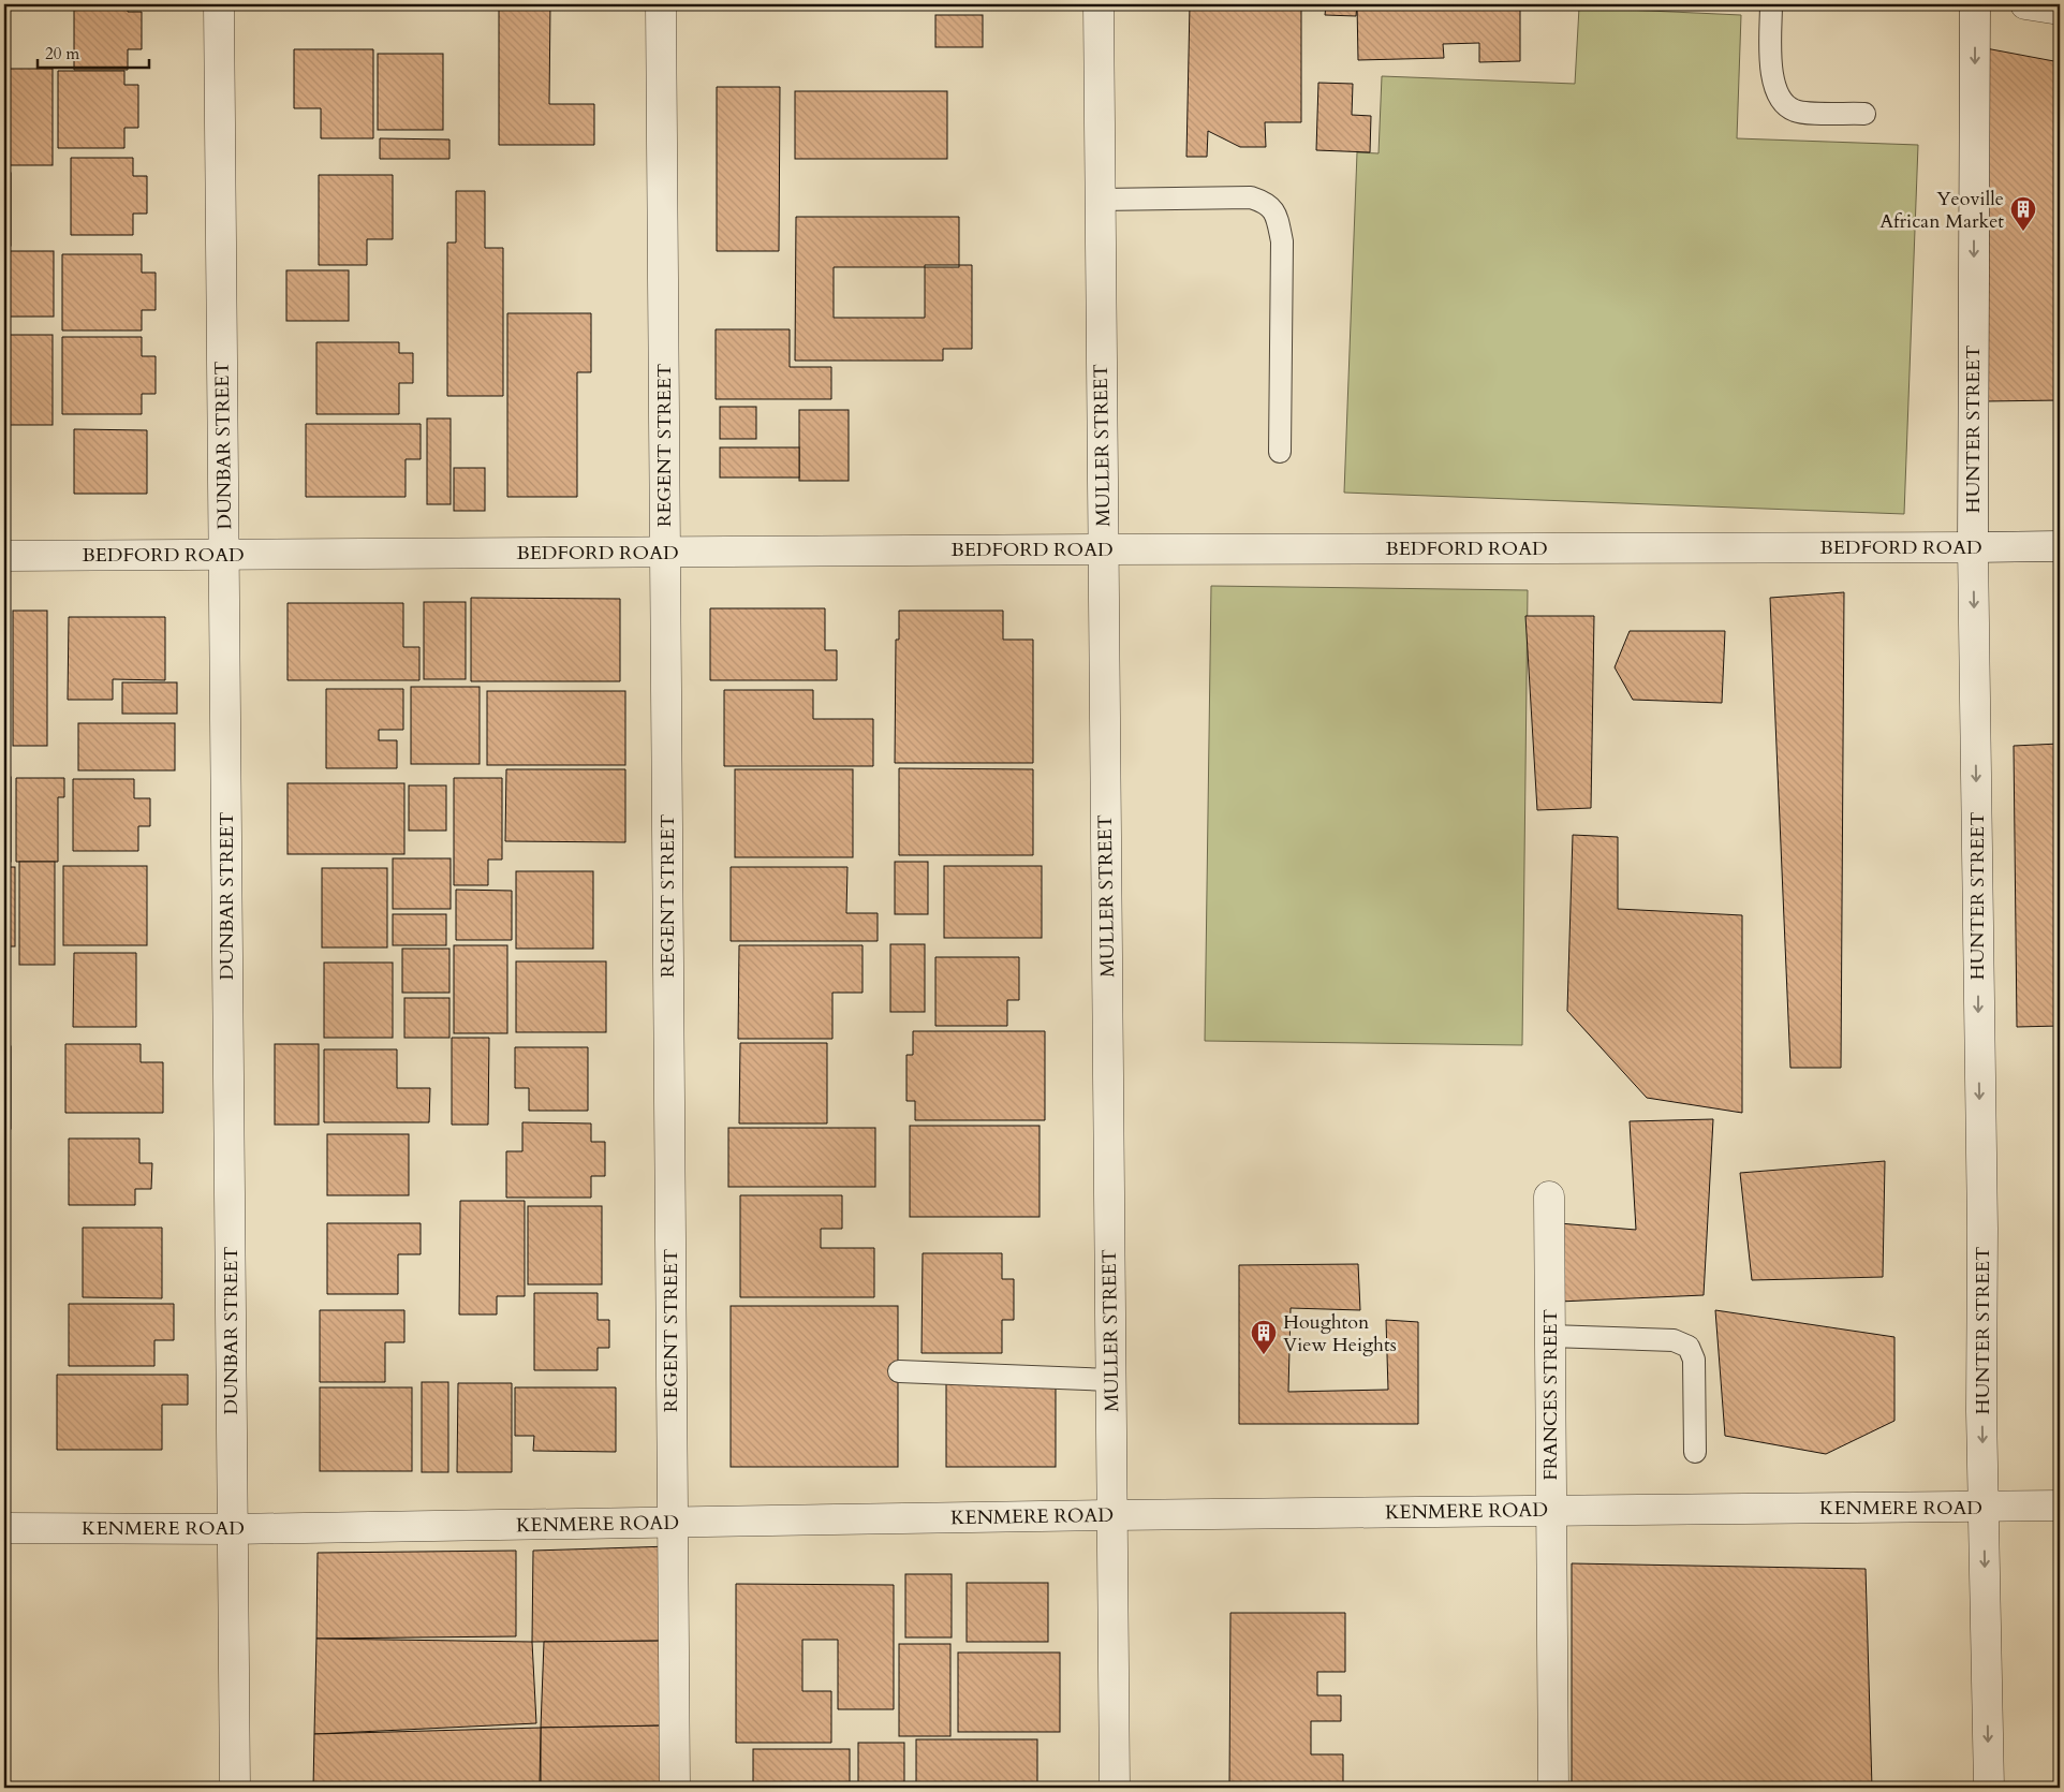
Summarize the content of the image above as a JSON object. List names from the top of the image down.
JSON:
{
  "streets": {
    "street": [
      "HUNTER STREET",
      "DUNBAR STREET",
      "REGENT STREET",
      "MULLER STREET",
      "BEDFORD ROAD",
      "FRANCES STREET",
      "KENMERE ROAD"
    ]
  },
  "crossings": [
    ["HUNTER STREET", "BEDFORD ROAD"],
    ["HUNTER STREET", "KENMERE ROAD"],
    ["DUNBAR STREET", "BEDFORD ROAD"],
    ["DUNBAR STREET", "KENMERE ROAD"],
    ["REGENT STREET", "BEDFORD ROAD"],
    ["REGENT STREET", "KENMERE ROAD"],
    ["MULLER STREET", "BEDFORD ROAD"],
    ["MULLER STREET", "KENMERE ROAD"],
    ["FRANCES STREET", "KENMERE ROAD"]
  ],
  "one_way": ["HUNTER STREET"],
  "places": {
    "building": ["Yeoville African Market", "Houghton View Heights"]
  },
  "scale_bar": "20 m"
}
